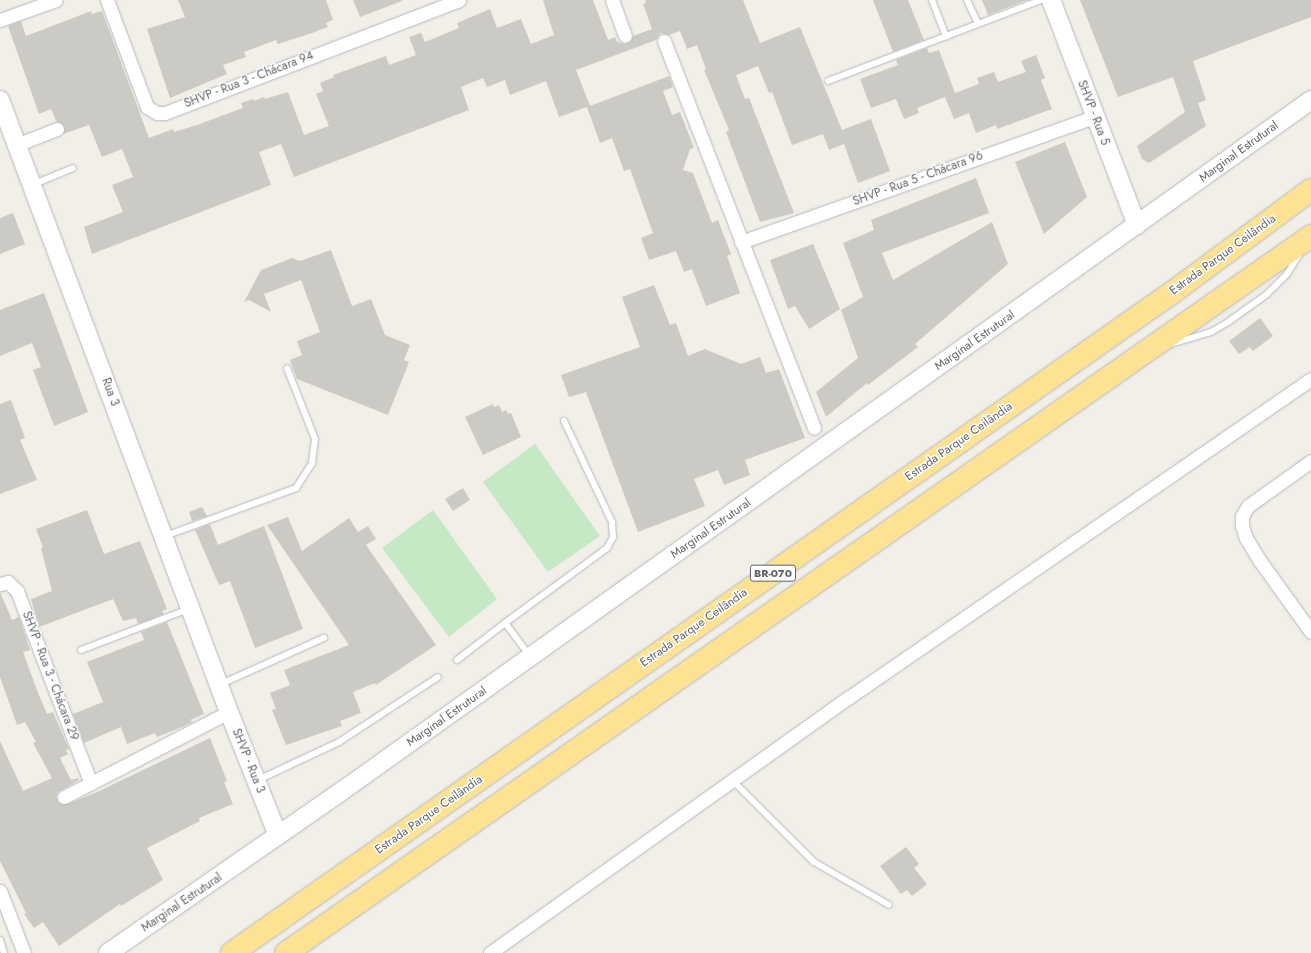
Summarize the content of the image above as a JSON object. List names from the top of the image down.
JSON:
{
  "streets": {
    "highway": ["Estrada Parque Ceilândia", "BR-070"],
    "main road": [
      "SHVP - Rua 5",
      "Marginal Estrutural",
      "Rua 3",
      "SHVP - Rua 3"
    ],
    "street": ["SHVP - Rua 3 - Chácara 94", "SHVP - Rua 5 - Chácara 96", "SHVP - Rua 3 - Chácara 29"]
  },
  "crossings": [
    ["SHVP - Rua 5", "Marginal Estrutural"],
    ["SHVP - Rua 5", "SHVP - Rua 5 - Chácara 96"],
    ["Marginal Estrutural", "SHVP - Rua 3"],
    ["Rua 3", "SHVP - Rua 3"]
  ]
}
